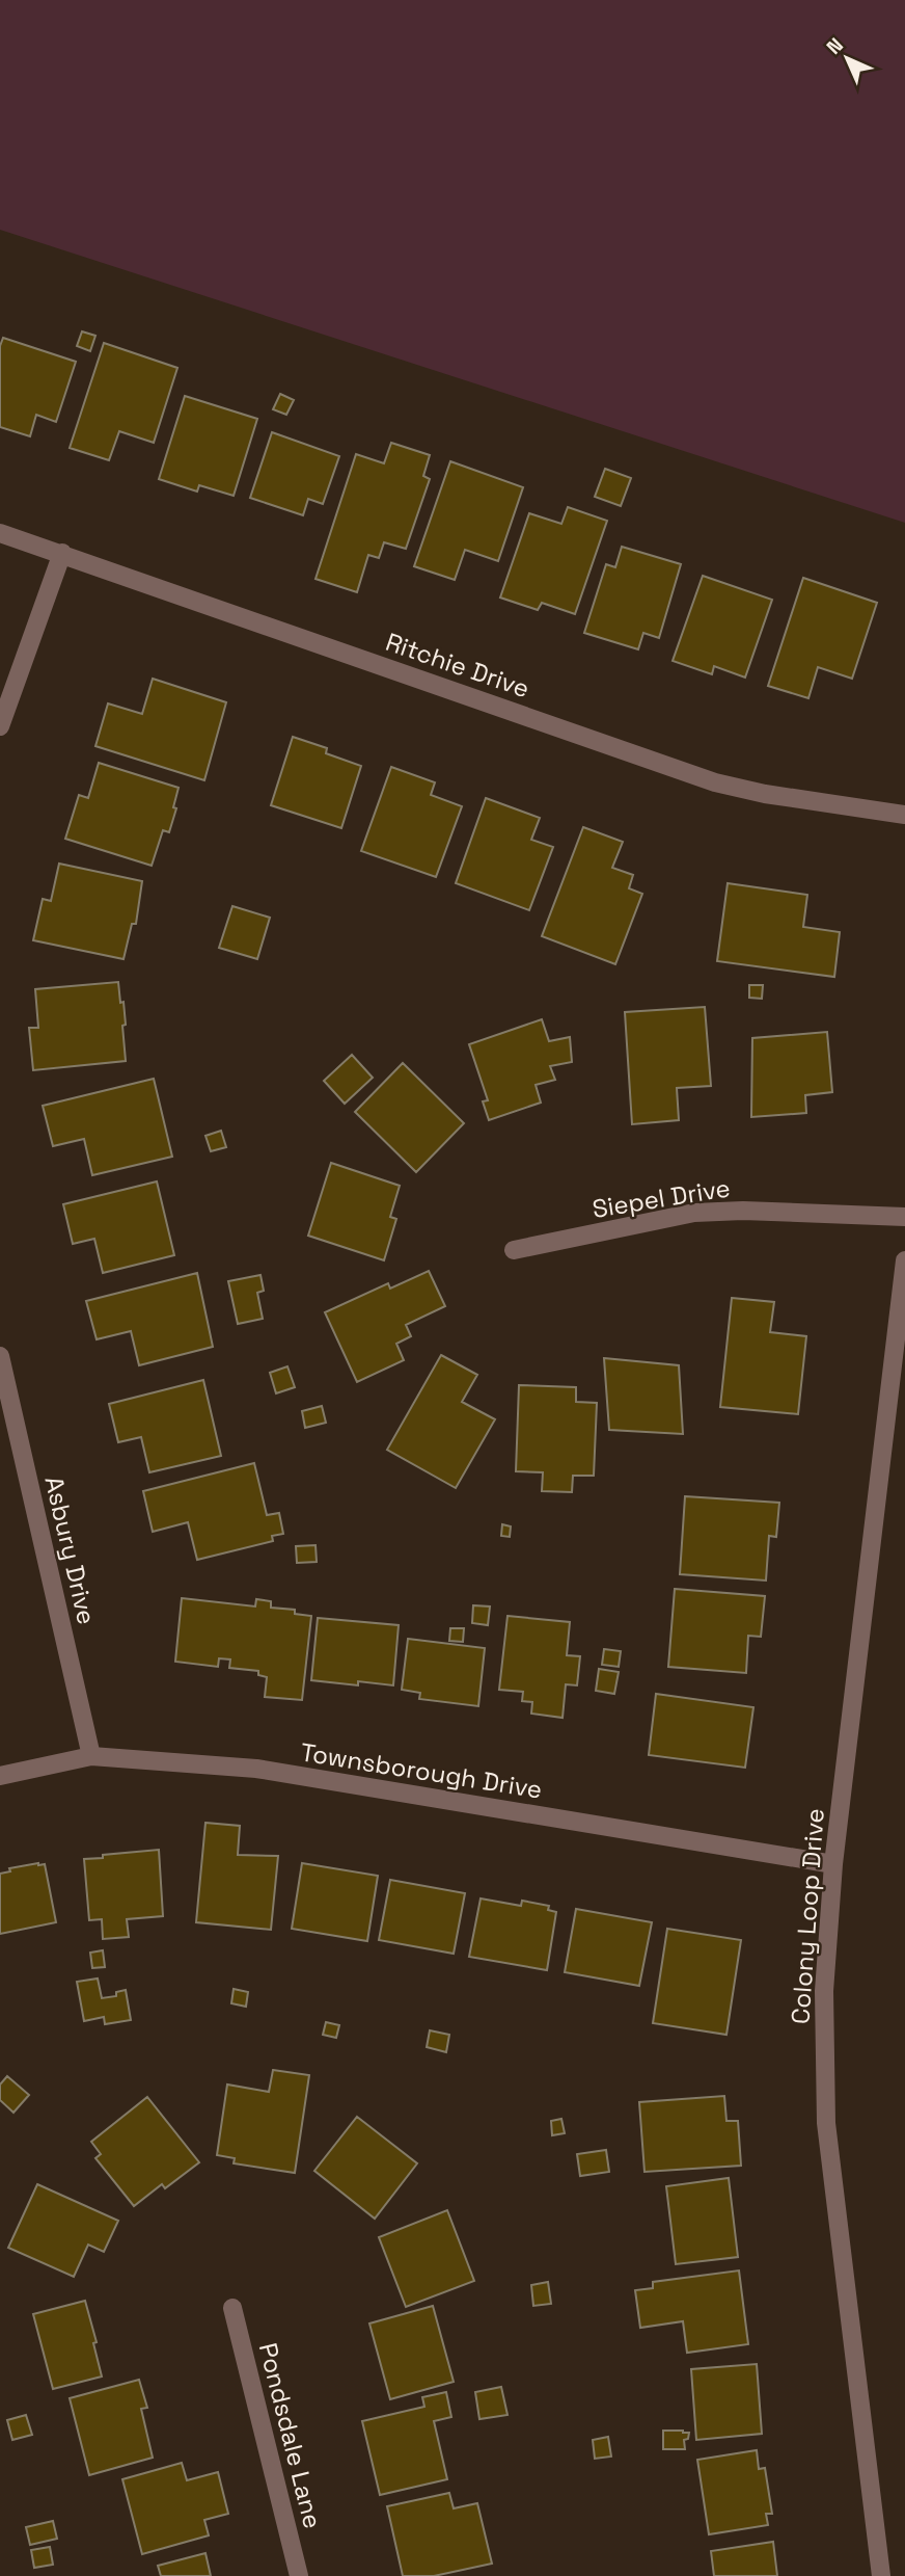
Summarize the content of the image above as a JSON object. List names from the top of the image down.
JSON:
{
  "streets": {
    "street": [
      "Ritchie Drive",
      "Siepel Drive",
      "Asbury Drive",
      "Townsborough Drive",
      "Colony Loop Drive",
      "Pondsdale Lane"
    ]
  },
  "crossings": [
    ["Asbury Drive", "Townsborough Drive"],
    ["Townsborough Drive", "Colony Loop Drive"]
  ],
  "north": "top left"
}
